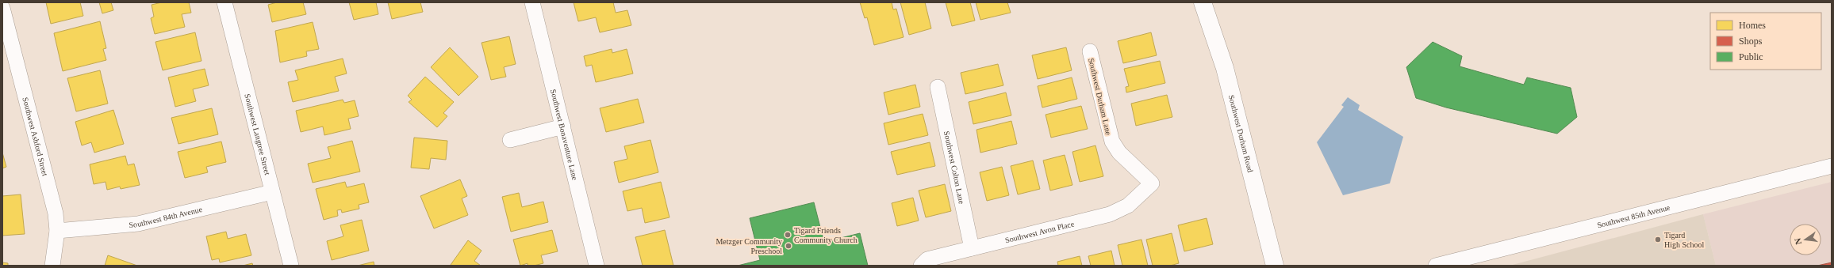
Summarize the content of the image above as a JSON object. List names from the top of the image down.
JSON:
{
  "streets": {
    "main road": ["Southwest Durham Road"],
    "street": [
      "Southwest Durham Lane",
      "Southwest Bonaventure Lane",
      "Southwest Langtree Street",
      "Southwest Ashford Street",
      "Southwest Colton Lane",
      "Southwest 85th Avenue",
      "Southwest 84th Avenue",
      "Southwest Avon Place"
    ]
  },
  "crossings": [
    ["Southwest Durham Lane", "Southwest Avon Place"],
    ["Southwest Langtree Street", "Southwest 84th Avenue"],
    ["Southwest Ashford Street", "Southwest 84th Avenue"],
    ["Southwest Colton Lane", "Southwest Avon Place"]
  ],
  "places": ["Tigard Friends Community Church", "Tigard High School", "Metzger Community Preschool"],
  "legend": ["Homes", "Shops", "Public"],
  "north": "left"
}
